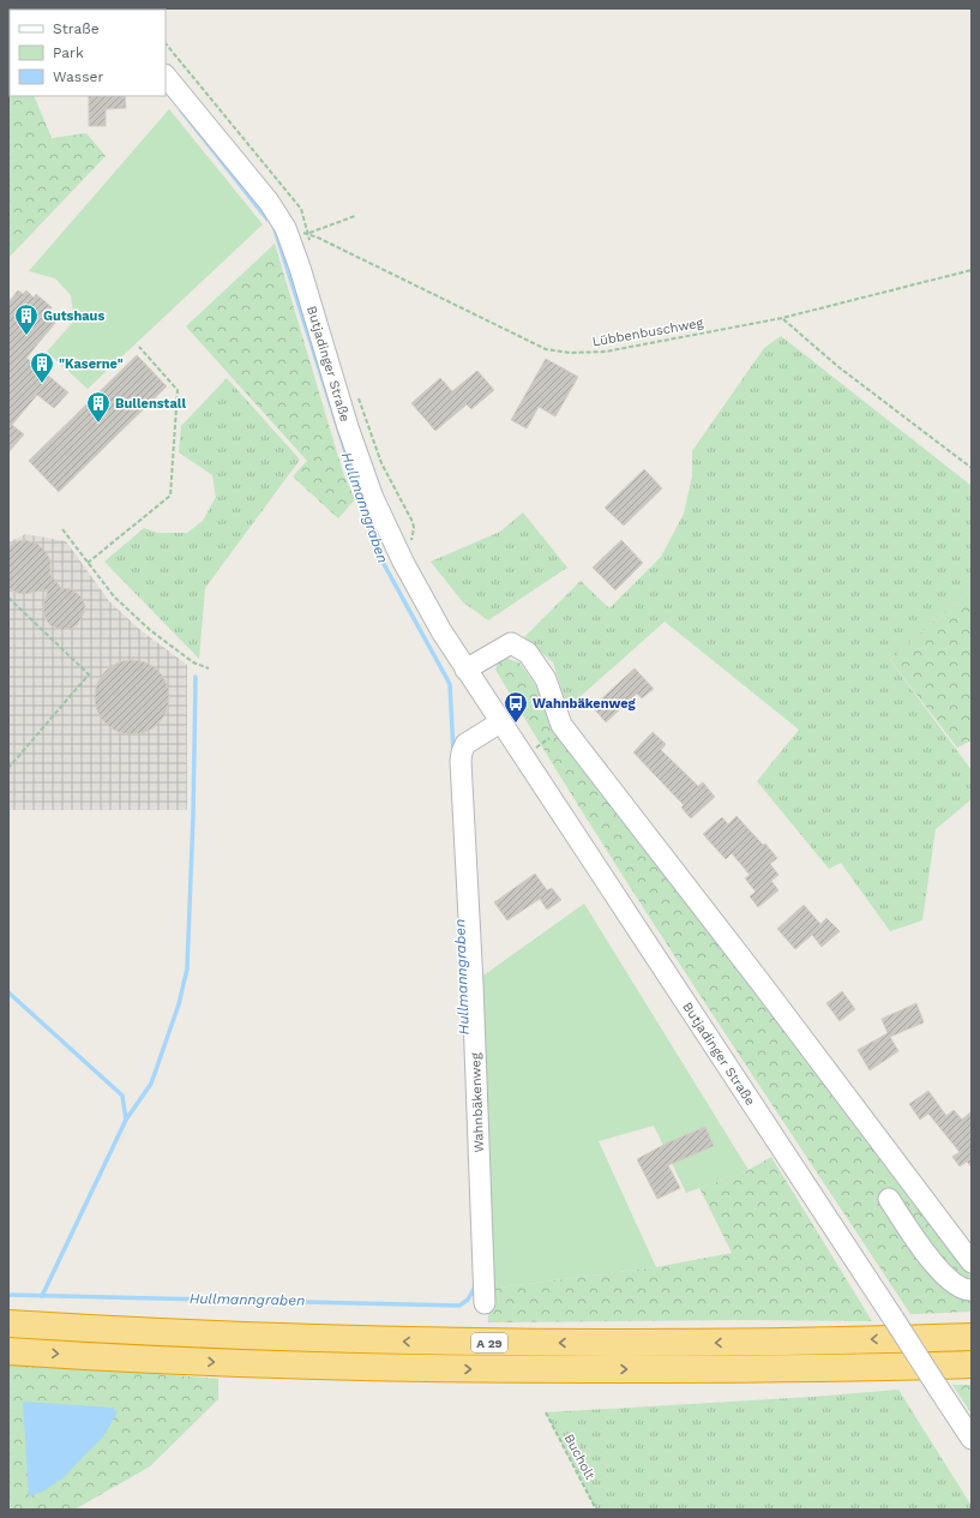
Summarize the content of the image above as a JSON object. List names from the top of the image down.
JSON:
{
  "streets": {
    "highway": ["A 29"],
    "street": ["Butjadinger Straße", "Wahnbäkenweg"],
    "path": ["Lübbenbuschweg", "Bucholt"]
  },
  "crossings": [
    ["Lübbenbuschweg", "Butjadinger Straße"],
    ["Butjadinger Straße", "Wahnbäkenweg"]
  ],
  "water": ["Hullmanngraben"],
  "places": {
    "building": ["Gutshaus", "\"Kaserne\"", "Bullenstall"],
    "bus stop": ["Wahnbäkenweg"]
  },
  "legend": ["Straße", "Park", "Wasser"]
}
